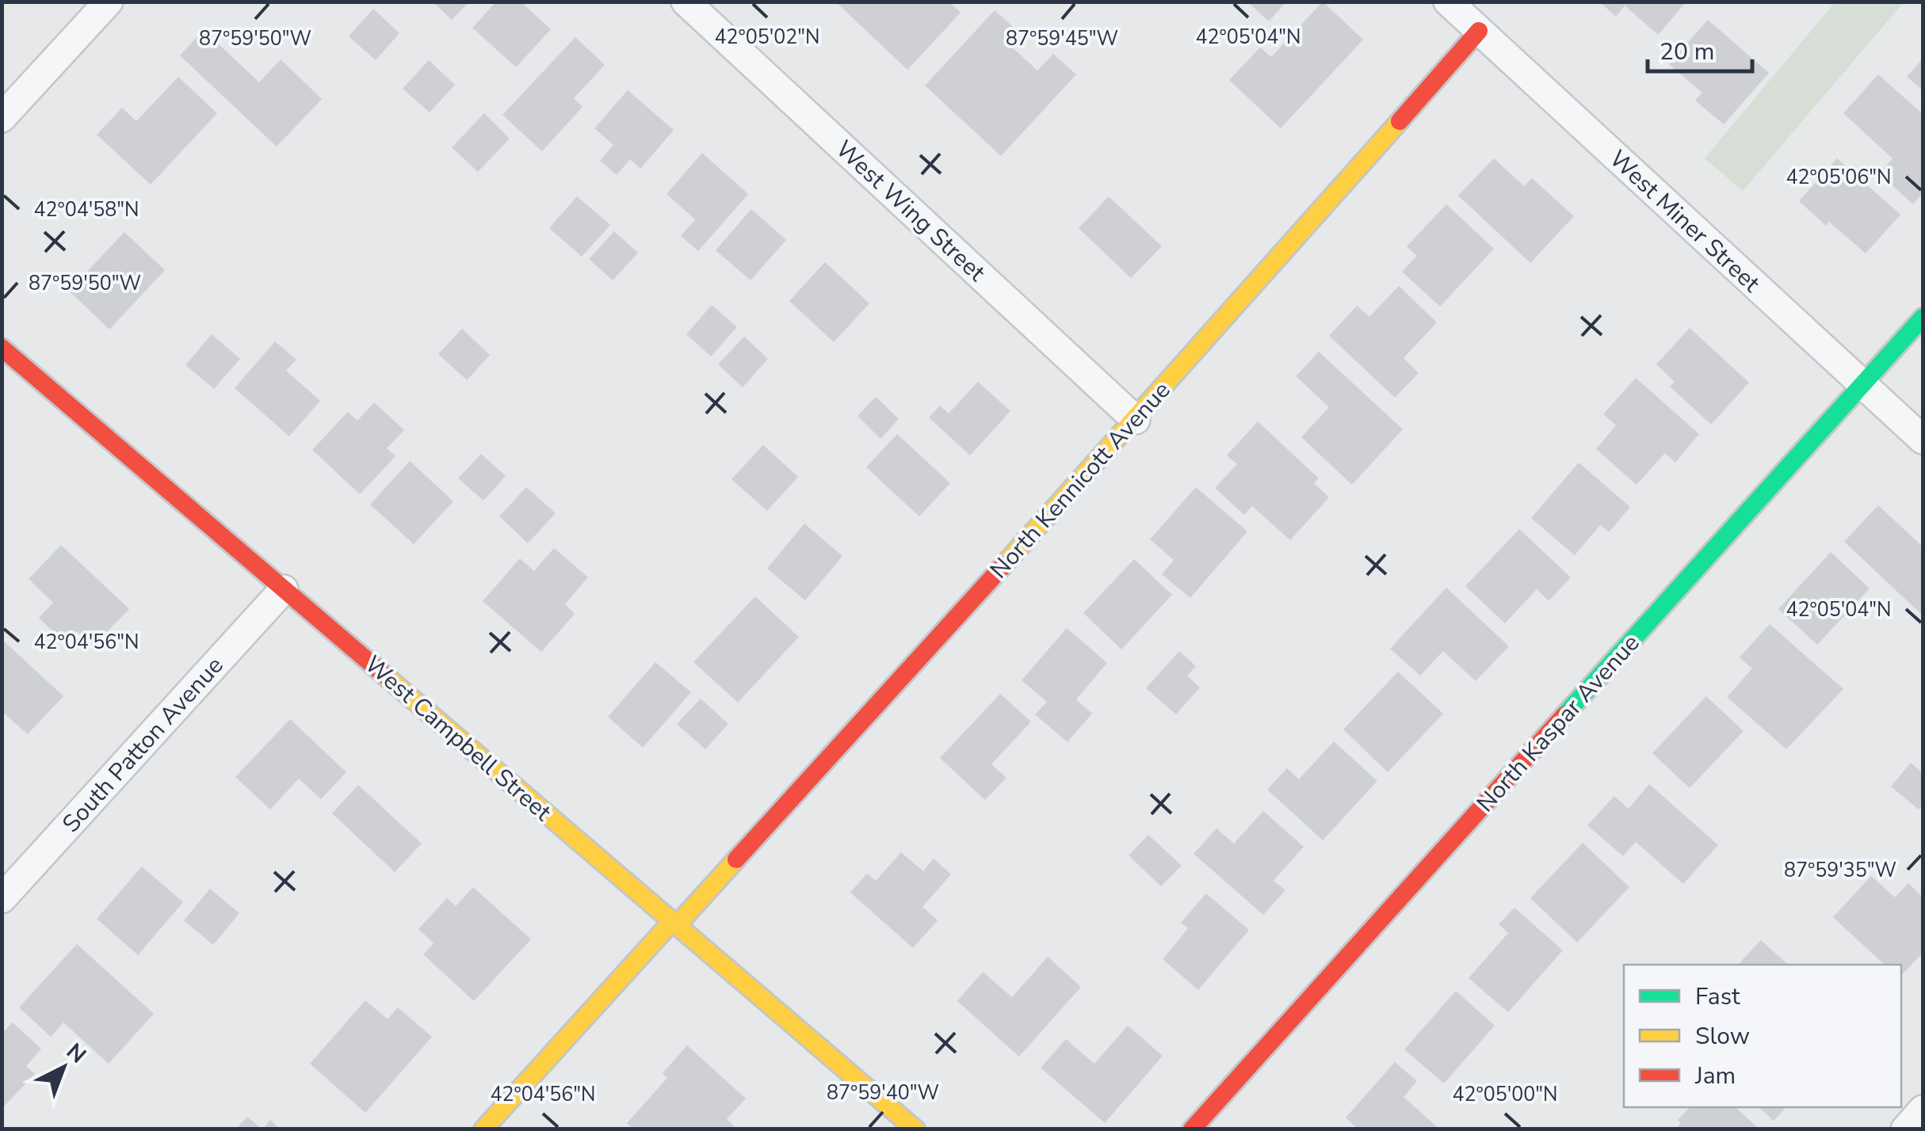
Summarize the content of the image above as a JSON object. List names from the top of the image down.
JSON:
{
  "streets": {
    "street": [
      "West Wing Street",
      "West Miner Street",
      "North Kennicott Avenue",
      "North Kaspar Avenue",
      "West Campbell Street",
      "South Patton Avenue"
    ]
  },
  "crossings": [
    ["West Wing Street", "North Kennicott Avenue"],
    ["West Miner Street", "North Kennicott Avenue"],
    ["West Miner Street", "North Kaspar Avenue"],
    ["North Kennicott Avenue", "West Campbell Street"],
    ["West Campbell Street", "South Patton Avenue"]
  ],
  "legend": ["Fast", "Slow", "Jam"],
  "scale_bar": "20 m",
  "north": "top right",
  "coordinates": [
    "42°05'04\"N",
    "42°05'02\"N",
    "87°59'50\"W",
    "87°59'45\"W",
    "42°05'06\"N",
    "42°04'58\"N",
    "42°04'56\"N",
    "87°59'35\"W",
    "87°59'40\"W",
    "42°05'00\"N"
  ]
}
